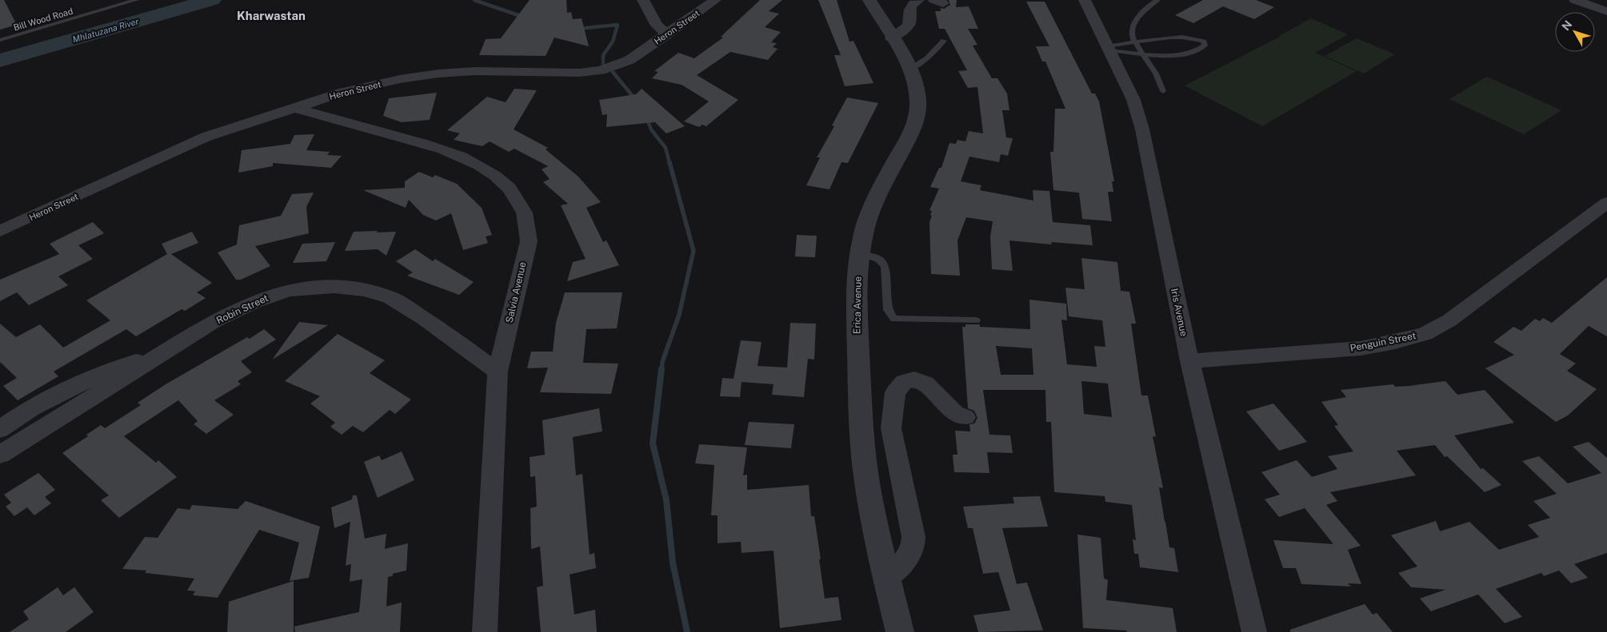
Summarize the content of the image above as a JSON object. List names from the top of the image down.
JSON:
{
  "streets": {
    "street": [
      "Heron Street",
      "Salvia Avenue",
      "Erica Avenue",
      "Robin Street",
      "Iris Avenue",
      "Penguin Street"
    ],
    "lane": ["Bill Wood Road"]
  },
  "crossings": [
    ["Heron Street", "Salvia Avenue"],
    ["Salvia Avenue", "Robin Street"],
    ["Iris Avenue", "Penguin Street"]
  ],
  "districts": ["Kharwastan"],
  "water": ["Mhlatuzana River"],
  "north": "top left"
}
